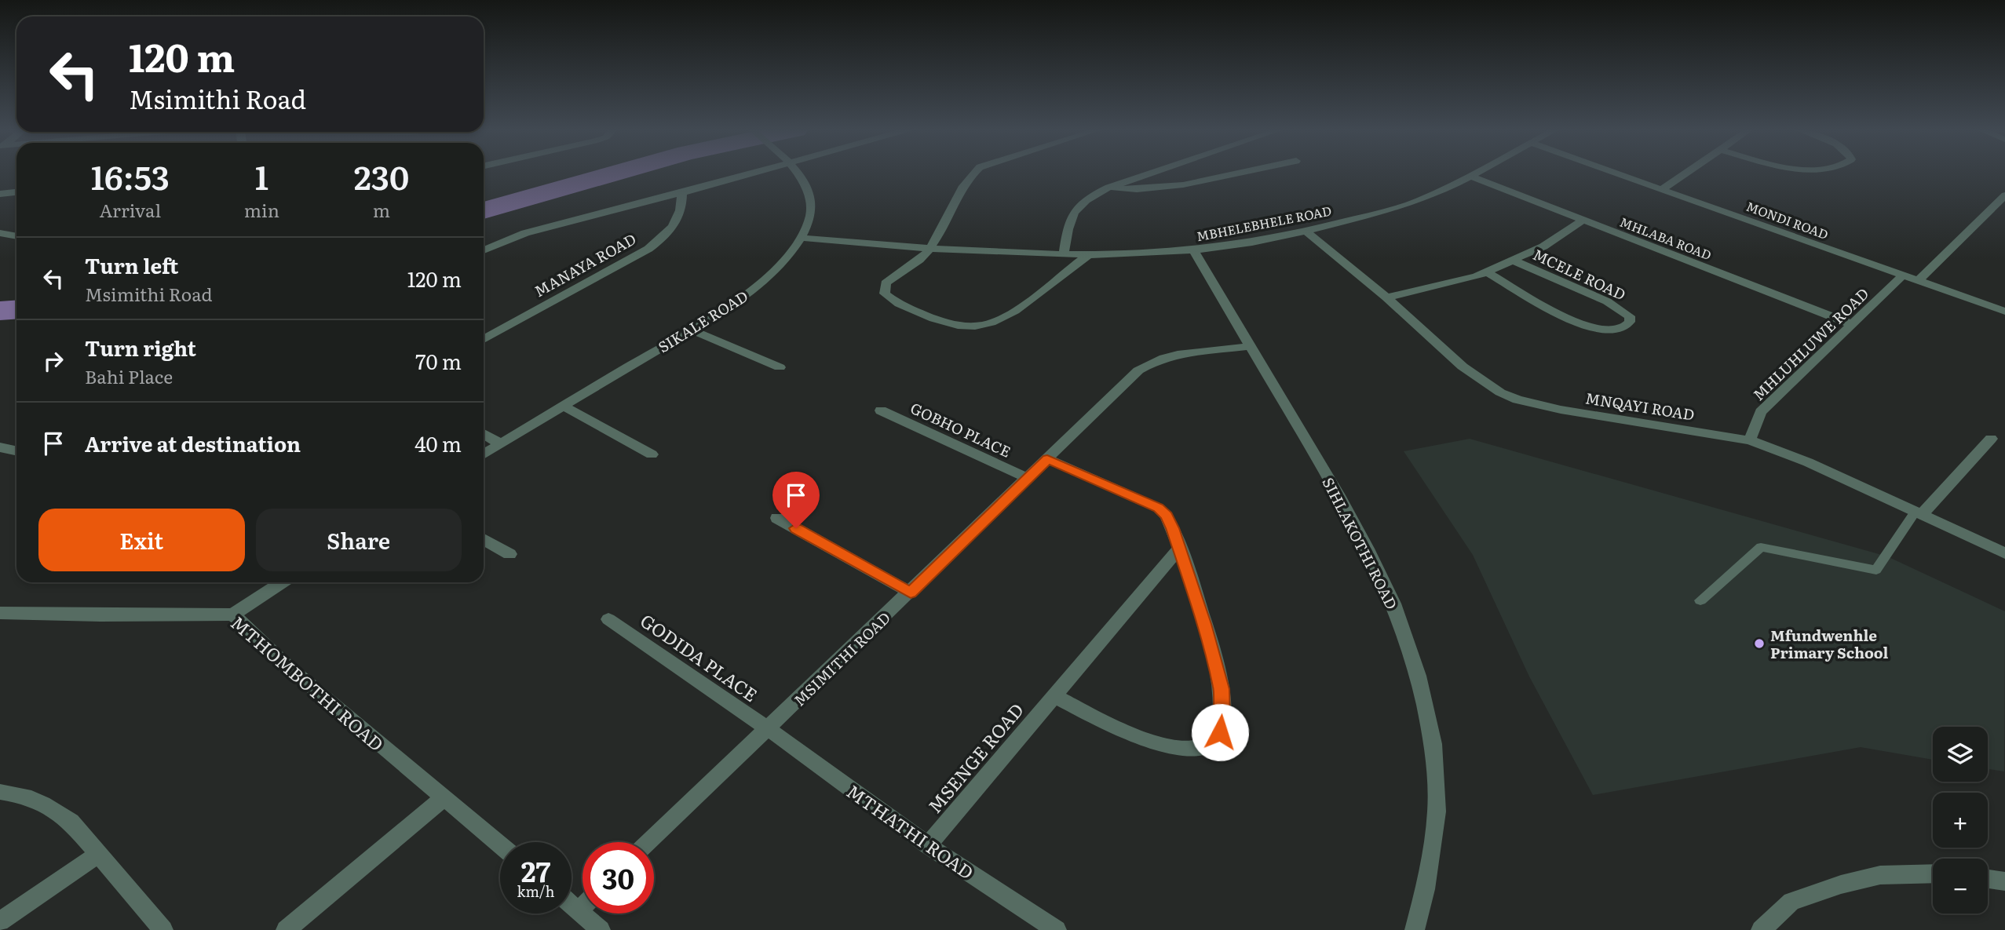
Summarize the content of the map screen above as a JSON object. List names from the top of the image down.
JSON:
{
  "streets": {
    "street": [
      "MONDI ROAD",
      "MBHELEBHELE ROAD",
      "MHLABA ROAD",
      "MANAYA ROAD",
      "MCELE ROAD",
      "SIKALE ROAD",
      "MHLUHLUWE ROAD",
      "MNQAYI ROAD",
      "GOBHO PLACE",
      "SIHLAKOTHI ROAD",
      "GODIDA PLACE",
      "MSIMITHI ROAD",
      "MTHOMBOTHI ROAD",
      "MSENGE ROAD",
      "MTHATHI ROAD"
    ]
  },
  "crossings": [
    ["MONDI ROAD", "MHLUHLUWE ROAD"],
    ["MBHELEBHELE ROAD", "MHLABA ROAD"],
    ["MBHELEBHELE ROAD", "SIKALE ROAD"],
    ["MBHELEBHELE ROAD", "MNQAYI ROAD"],
    ["MBHELEBHELE ROAD", "SIHLAKOTHI ROAD"],
    ["MHLABA ROAD", "MCELE ROAD"],
    ["MHLABA ROAD", "MHLUHLUWE ROAD"],
    ["MCELE ROAD", "MNQAYI ROAD"],
    ["MHLUHLUWE ROAD", "MNQAYI ROAD"],
    ["GOBHO PLACE", "MSIMITHI ROAD"],
    ["SIHLAKOTHI ROAD", "MSIMITHI ROAD"],
    ["GODIDA PLACE", "MSIMITHI ROAD"],
    ["GODIDA PLACE", "MTHATHI ROAD"],
    ["MSIMITHI ROAD", "MTHATHI ROAD"],
    ["MSENGE ROAD", "MTHATHI ROAD"]
  ],
  "places": ["Mfundwenhle Primary School"],
  "page": {
    "turn": ["120 m", "Msimithi Road"],
    "eta": [
      "16:53",
      "Arrival",
      "1",
      "min",
      "230",
      "m"
    ],
    "list": [
      {
        "name": "Turn left",
        "note": "Msimithi Road",
        "value": "120 m"
      },
      {
        "name": "Turn right",
        "note": "Bahi Place",
        "value": "70 m"
      },
      {
        "name": "Arrive at destination",
        "value": "40 m"
      }
    ],
    "buttons": ["Exit", "Share"],
    "map_buttons": ["+", "−"],
    "speed": "27 km/h",
    "limit": "30"
  }
}
